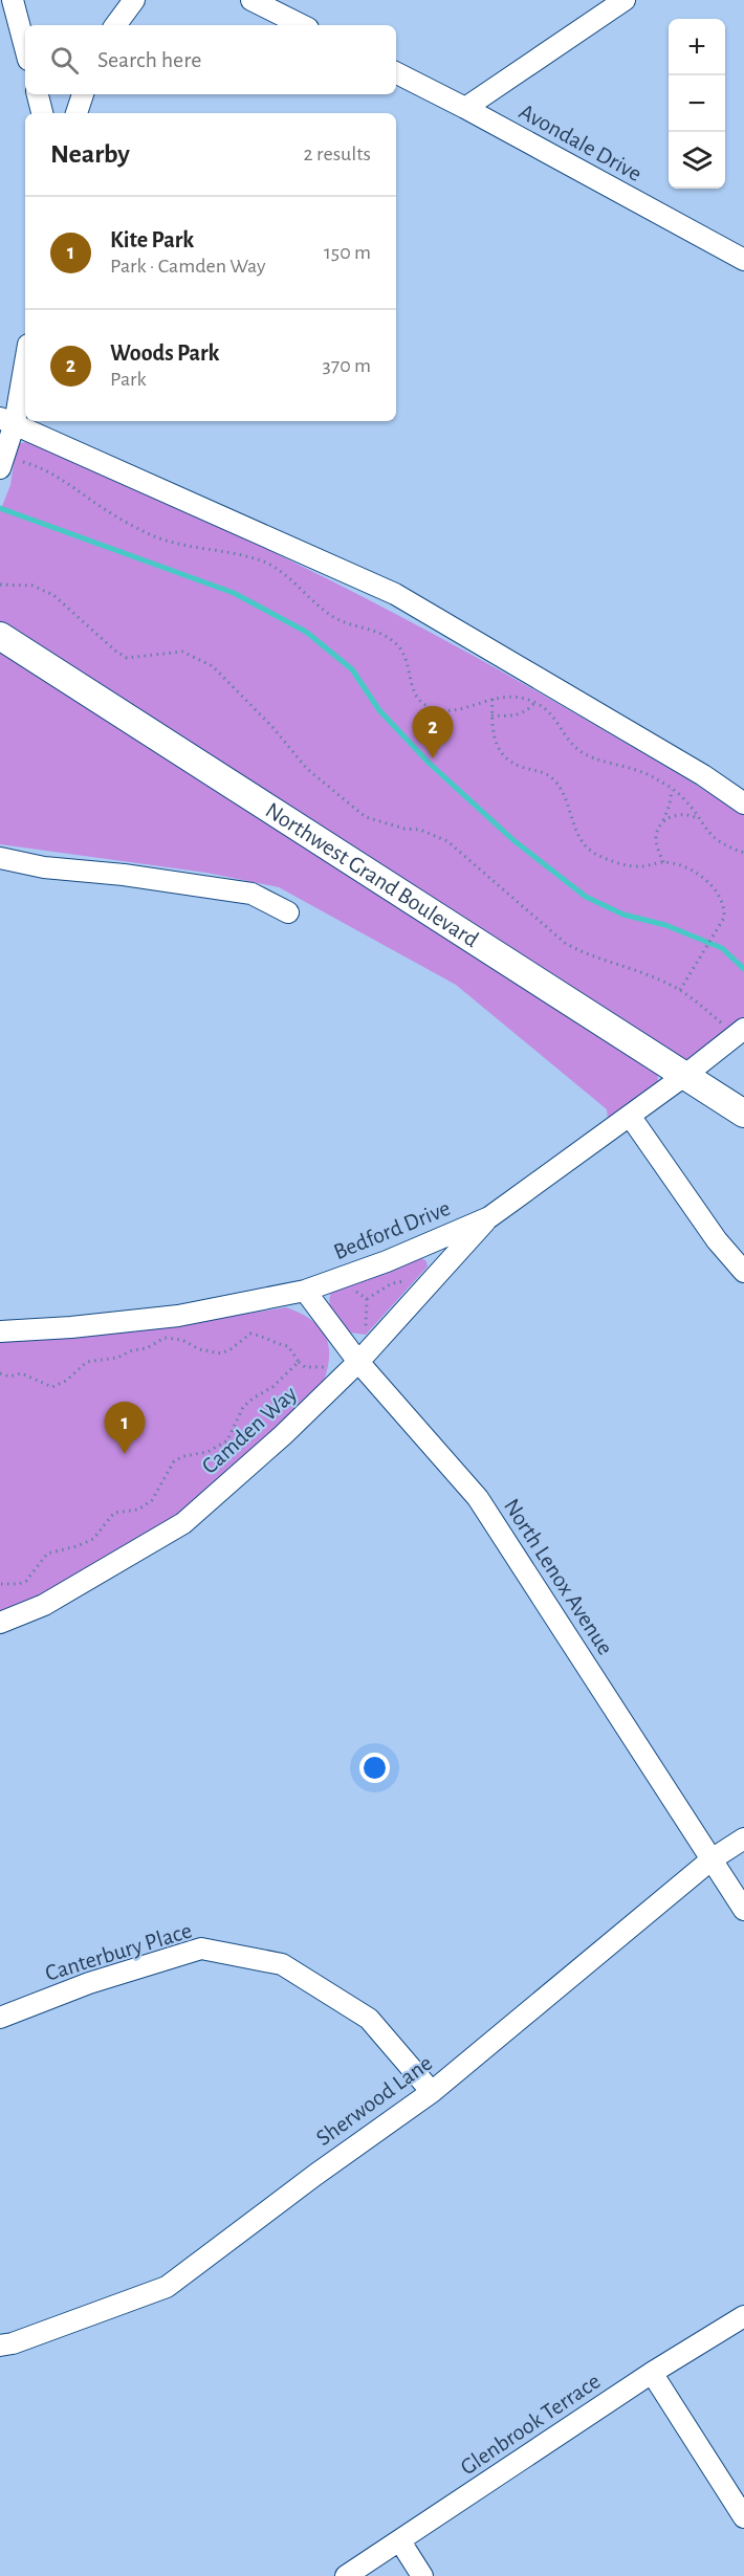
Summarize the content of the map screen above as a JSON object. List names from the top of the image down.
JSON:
{
  "streets": {
    "street": [
      "Avondale Drive",
      "Northwest Grand Boulevard",
      "Bedford Drive",
      "Camden Way",
      "North Lenox Avenue",
      "Canterbury Place",
      "Sherwood Lane",
      "Glenbrook Terrace"
    ]
  },
  "crossings": [
    ["Northwest Grand Boulevard", "Bedford Drive"],
    ["Bedford Drive", "Camden Way"],
    ["Bedford Drive", "North Lenox Avenue"],
    ["Camden Way", "North Lenox Avenue"],
    ["North Lenox Avenue", "Sherwood Lane"],
    ["Canterbury Place", "Sherwood Lane"]
  ],
  "page": {
    "map_buttons": ["+", "−"],
    "search": "Search here",
    "heading": ["Nearby", "2 results"],
    "list": [
      {
        "mark": "1",
        "name": "Kite Park",
        "note": "Park · Camden Way",
        "value": "150 m"
      },
      {
        "mark": "2",
        "name": "Woods Park",
        "note": "Park",
        "value": "370 m"
      }
    ],
    "pins": ["2", "1"]
  }
}
